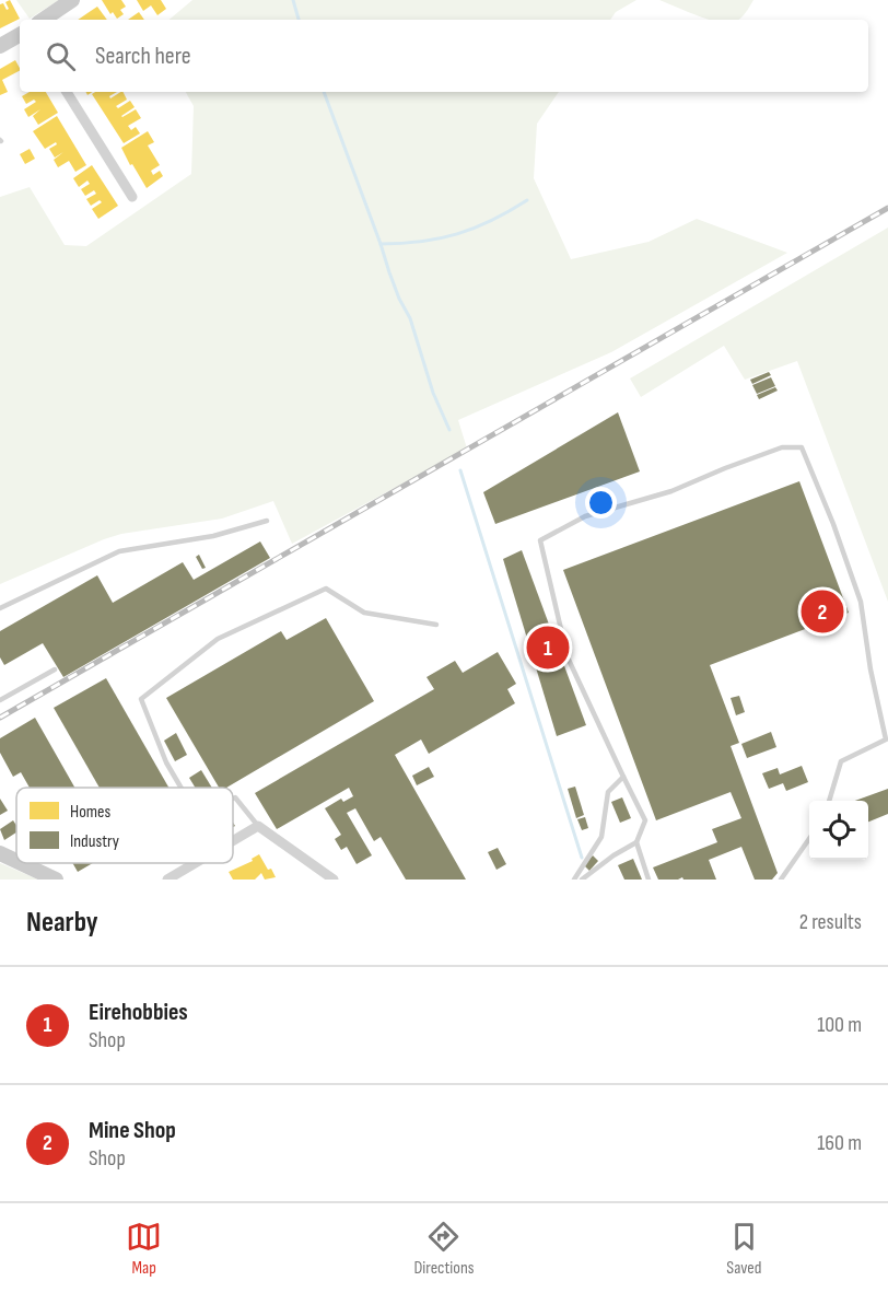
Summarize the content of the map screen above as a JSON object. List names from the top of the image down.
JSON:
{
  "legend": ["Homes", "Industry"],
  "page": {
    "search": "Search here",
    "pins": ["2", "1"],
    "heading": ["Nearby", "2 results"],
    "list": [
      {
        "mark": "1",
        "name": "Eirehobbies",
        "note": "Shop",
        "value": "100 m"
      },
      {
        "mark": "2",
        "name": "Mine Shop",
        "note": "Shop",
        "value": "160 m"
      }
    ],
    "nav": ["Map", "Directions", "Saved"]
  }
}
